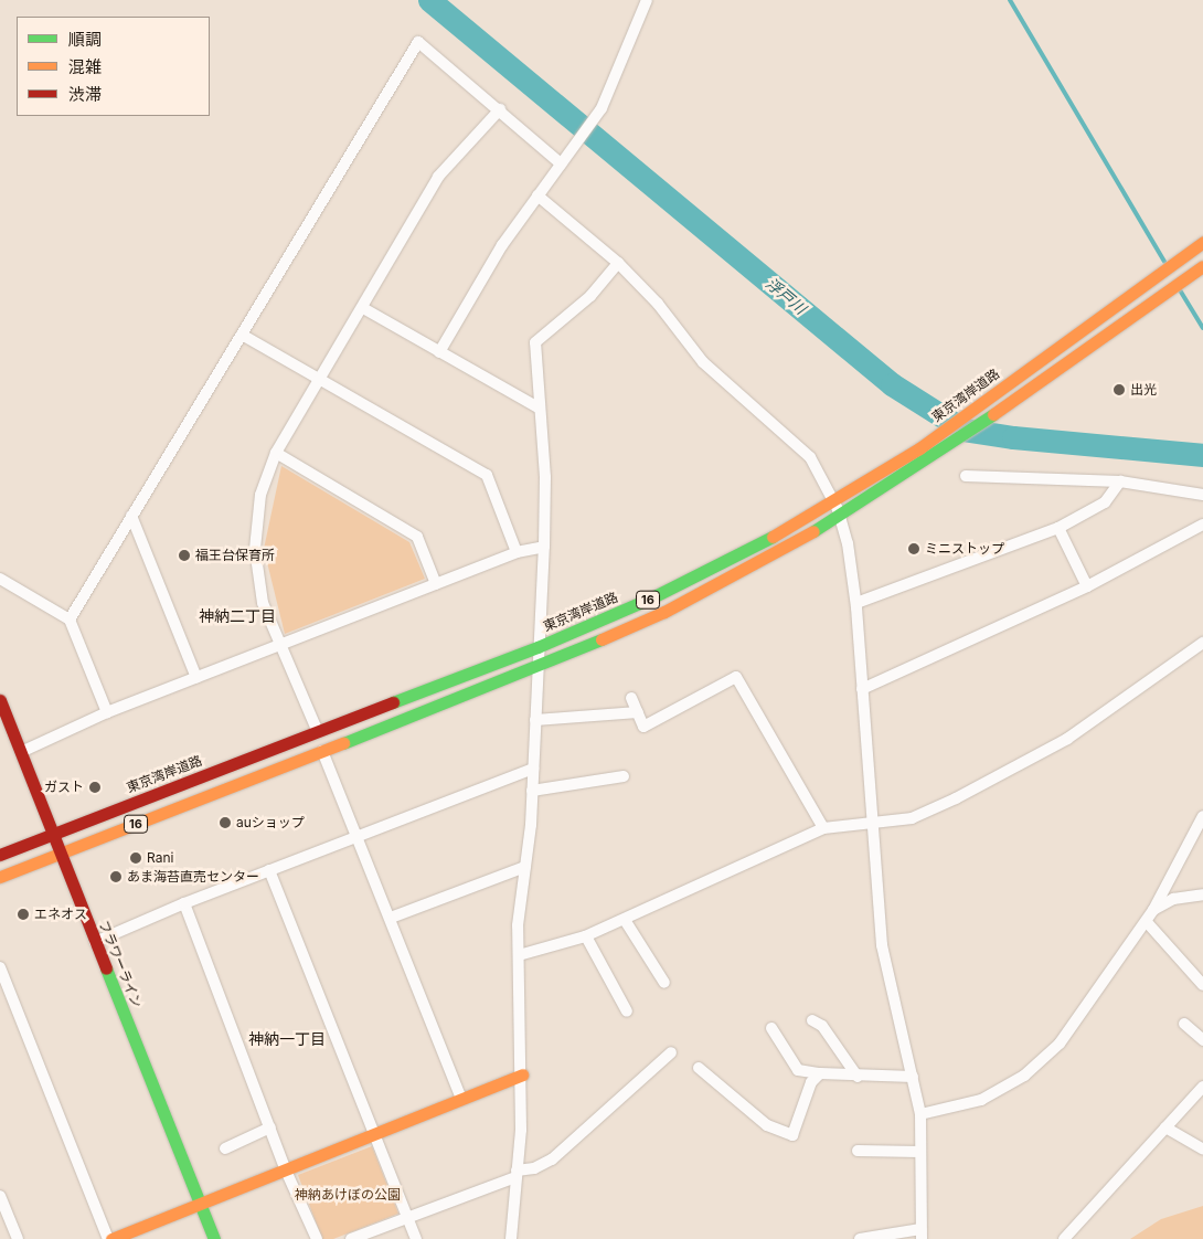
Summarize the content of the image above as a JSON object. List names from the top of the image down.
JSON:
{
  "streets": {
    "main road": ["東京湾岸道路", "16", "フラワーライン"]
  },
  "crossings": [
    ["東京湾岸道路", "フラワーライン"],
    ["16", "フラワーライン"]
  ],
  "districts": ["神納二丁目", "神納一丁目"],
  "water": ["浮戸川"],
  "parks": ["神納あけぼの公園"],
  "places": [
    "出光",
    "ミニストップ",
    "福王台保育所",
    "ガスト",
    "auショップ",
    "Rani",
    "あま海苔直売センター",
    "エネオス"
  ],
  "legend": ["順調", "混雑", "渋滞"]
}
